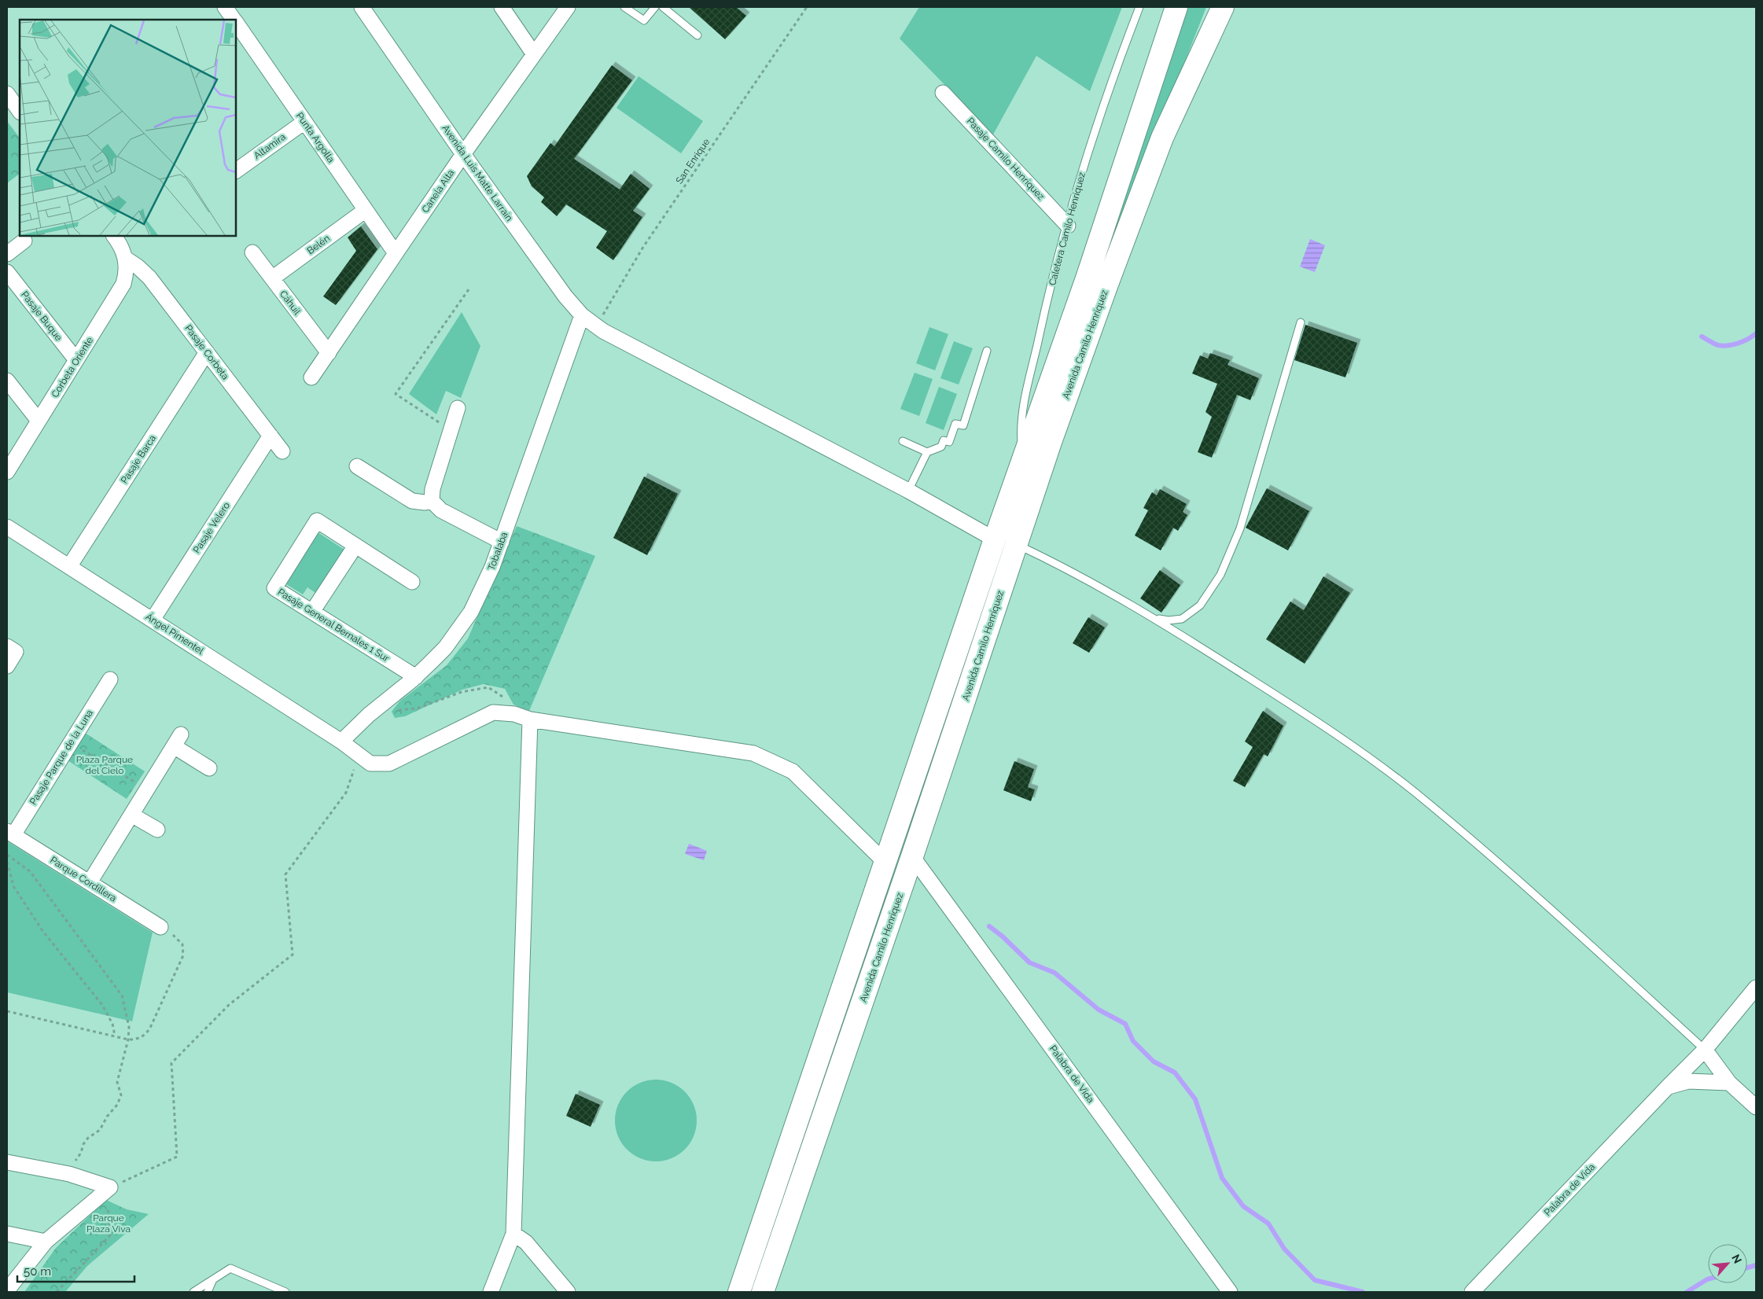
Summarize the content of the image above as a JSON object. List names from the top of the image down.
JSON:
{
  "streets": {
    "main road": ["Avenida Camilo Henríquez"],
    "street": [
      "Punta Argolla",
      "Altamira",
      "Pasaje Camilo Henríquez",
      "Avenida Luis Matte Larraín",
      "Canela Alta",
      "Belén",
      "Cáhuil",
      "Pasaje Buque",
      "Pasaje Corbeta",
      "Corbeta Oriente",
      "Pasaje Barca",
      "Pasaje Velero",
      "Tobalaba",
      "Pasaje General Bernales 1 Sur",
      "Ángel Pimentel",
      "Pasaje Parque de la Luna",
      "Parque Cordillera",
      "Palabra de Vida"
    ],
    "lane": ["Caletera Camilo Henríquez"],
    "path": ["San Enrique"]
  },
  "crossings": [
    ["Punta Argolla", "Altamira"],
    ["Punta Argolla", "Canela Alta"],
    ["Punta Argolla", "Belén"],
    ["Pasaje Camilo Henríquez", "Caletera Camilo Henríquez"],
    ["San Enrique", "Avenida Luis Matte Larraín"],
    ["Avenida Luis Matte Larraín", "Canela Alta"],
    ["Avenida Luis Matte Larraín", "Avenida Camilo Henríquez"],
    ["Avenida Luis Matte Larraín", "Tobalaba"],
    ["Canela Alta", "Cáhuil"],
    ["Caletera Camilo Henríquez", "Avenida Camilo Henríquez"],
    ["Belén", "Cáhuil"],
    ["Pasaje Buque", "Corbeta Oriente"],
    ["Avenida Camilo Henríquez", "Ángel Pimentel"],
    ["Avenida Camilo Henríquez", "Palabra de Vida"],
    ["Pasaje Corbeta", "Corbeta Oriente"],
    ["Pasaje Corbeta", "Pasaje Barca"],
    ["Pasaje Corbeta", "Pasaje Velero"],
    ["Pasaje Barca", "Ángel Pimentel"],
    ["Pasaje Velero", "Ángel Pimentel"],
    ["Tobalaba", "Pasaje General Bernales 1 Sur"],
    ["Tobalaba", "Ángel Pimentel"],
    ["Pasaje Parque de la Luna", "Parque Cordillera"]
  ],
  "parks": ["Plaza Parque del Cielo", "Parque Plaza Viva"],
  "scale_bar": "50 m",
  "north": "top right"
}
